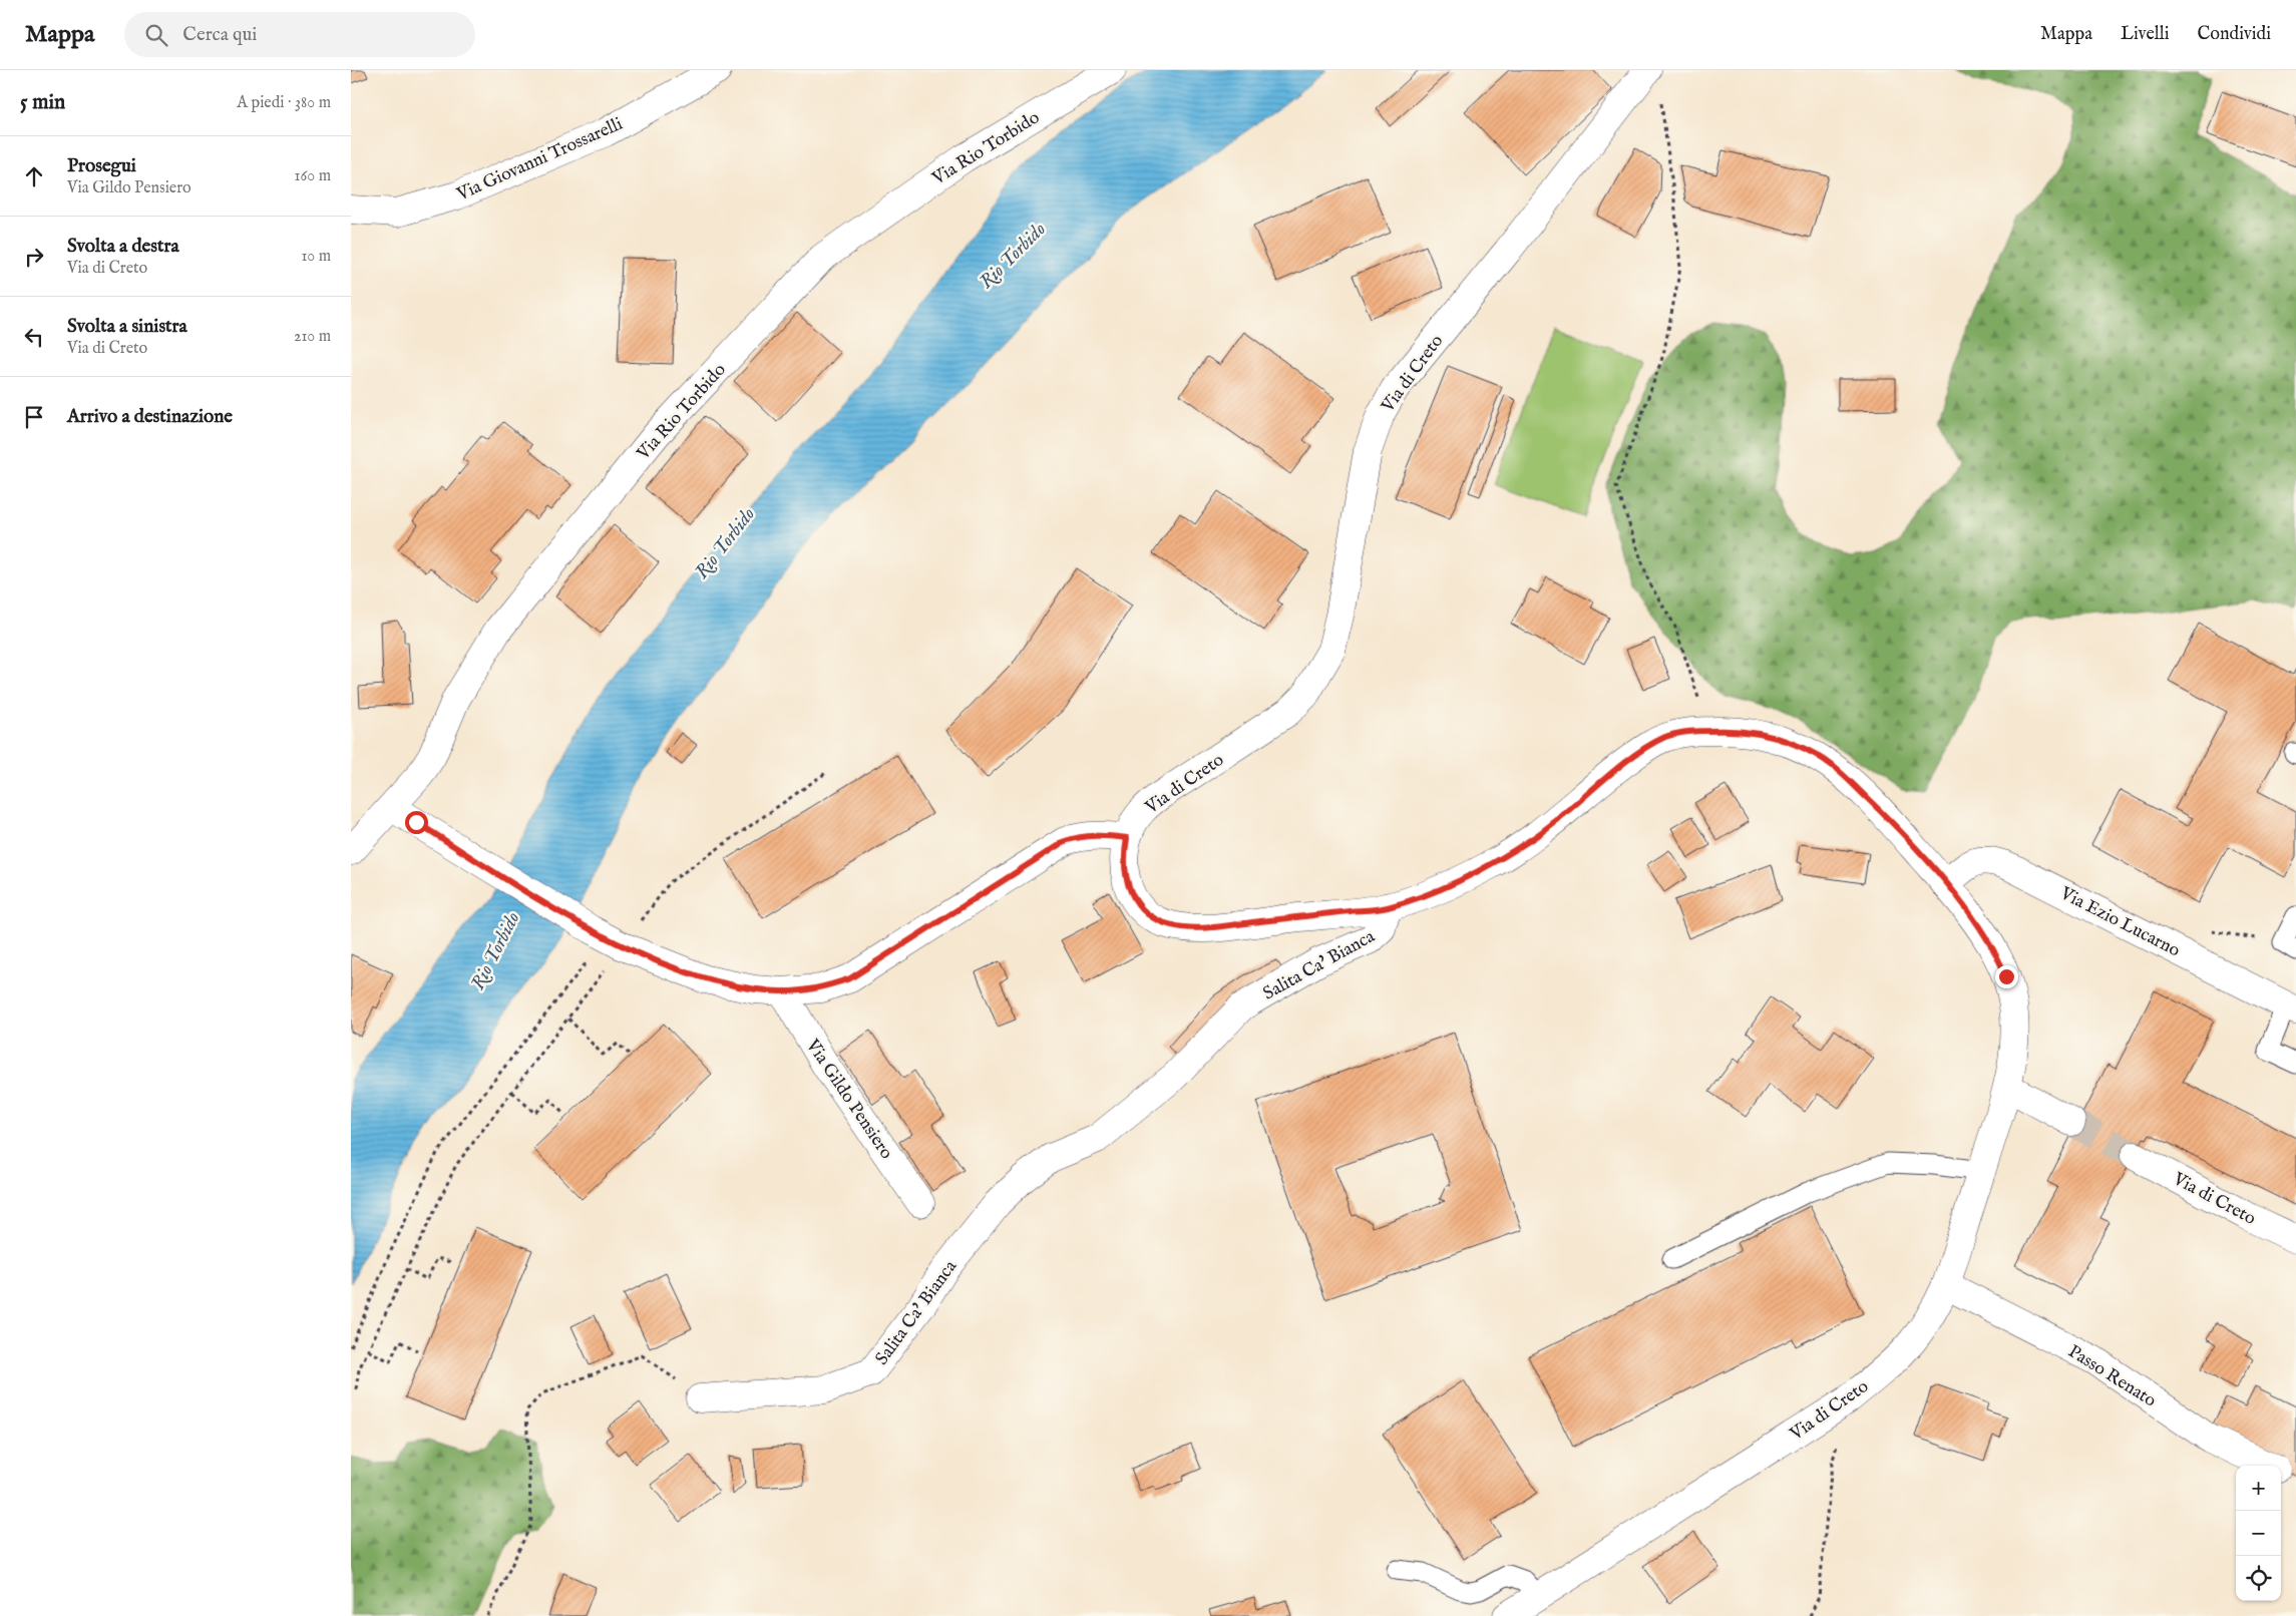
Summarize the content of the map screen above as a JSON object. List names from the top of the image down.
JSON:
{
  "streets": {
    "street": [
      "Via Rio Torbido",
      "Via Giovanni Trossarelli",
      "Via di Creto",
      "Via Ezio Lucarno",
      "Salita Ca' Bianca",
      "Via Gildo Pensiero",
      "Passo Renato"
    ]
  },
  "crossings": [
    ["Via di Creto", "Via Ezio Lucarno"],
    ["Via di Creto", "Salita Ca' Bianca"],
    ["Via di Creto", "Passo Renato"]
  ],
  "water": ["Rio Torbido"],
  "page": {
    "header": "Mappa",
    "search": "Cerca qui",
    "nav": ["Mappa", "Livelli", "Condividi"],
    "heading": ["5 min", "A piedi · 380 m"],
    "list": [
      ["Prosegui", "Via Gildo Pensiero", "160 m"],
      ["Svolta a destra", "Via di Creto", "10 m"],
      ["Svolta a sinistra", "Via di Creto", "210 m"],
      "Arrivo a destinazione"
    ],
    "map_buttons": ["+", "−"]
  }
}
